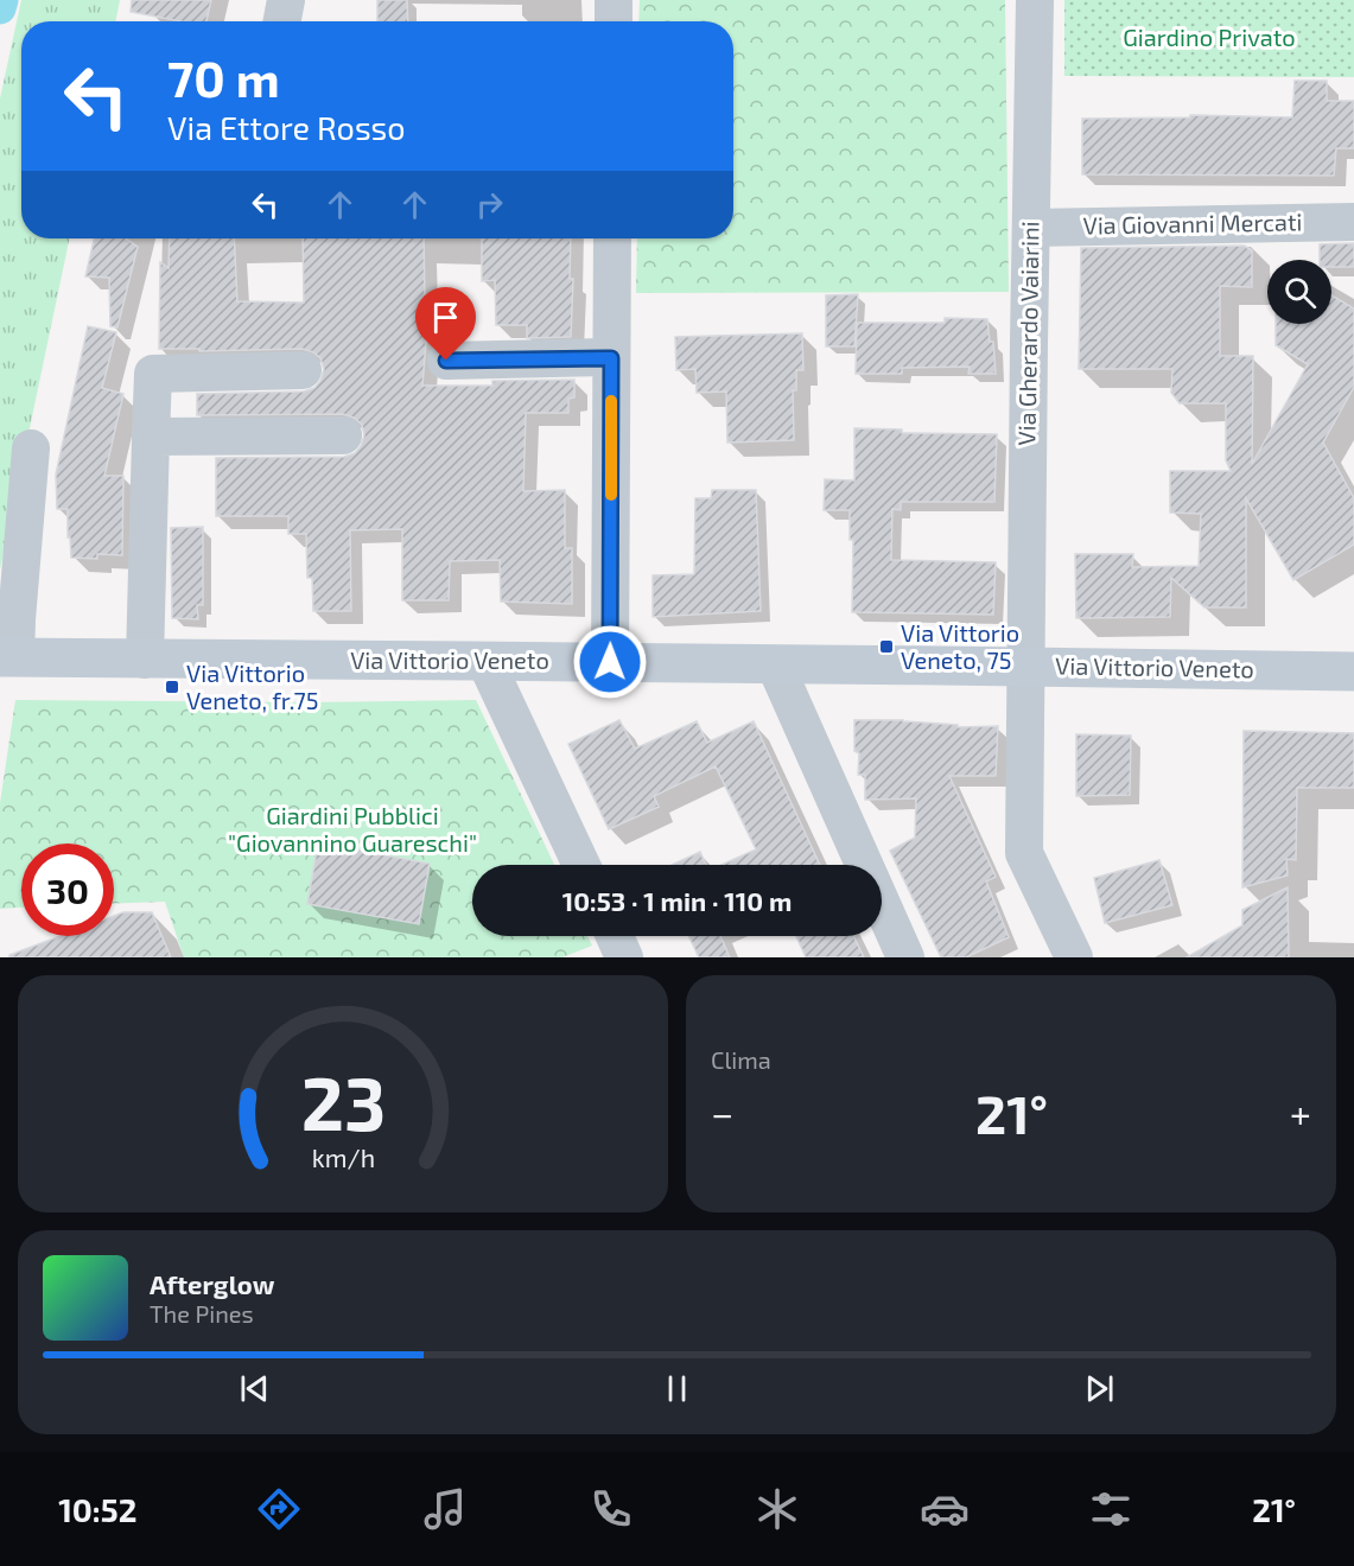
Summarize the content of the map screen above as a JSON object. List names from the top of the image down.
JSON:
{
  "streets": {
    "main road": ["Via Vittorio Veneto"],
    "street": ["Via Giovanni Mercati", "Via Gherardo Vaiarini"]
  },
  "crossings": [
    ["Via Giovanni Mercati", "Via Gherardo Vaiarini"],
    ["Via Gherardo Vaiarini", "Via Vittorio Veneto"]
  ],
  "parks": ["Giardino Privato", "Giardini Pubblici \"Giovannino Guareschi\""],
  "places": {
    "transit": ["Via Vittorio Veneto, 75", "Via Vittorio Veneto, fr.75"]
  },
  "page": {
    "turn": ["70 m", "Via Ettore Rosso"],
    "limit": "30",
    "trip": "10:53 · 1 min · 110 m",
    "tile": "Clima",
    "heat": ["−", "21°", "+"],
    "song": ["Afterglow", "The Pines"],
    "tabs": ["10:52", "21°"],
    "gauge": ["23", "km/h"]
  }
}
